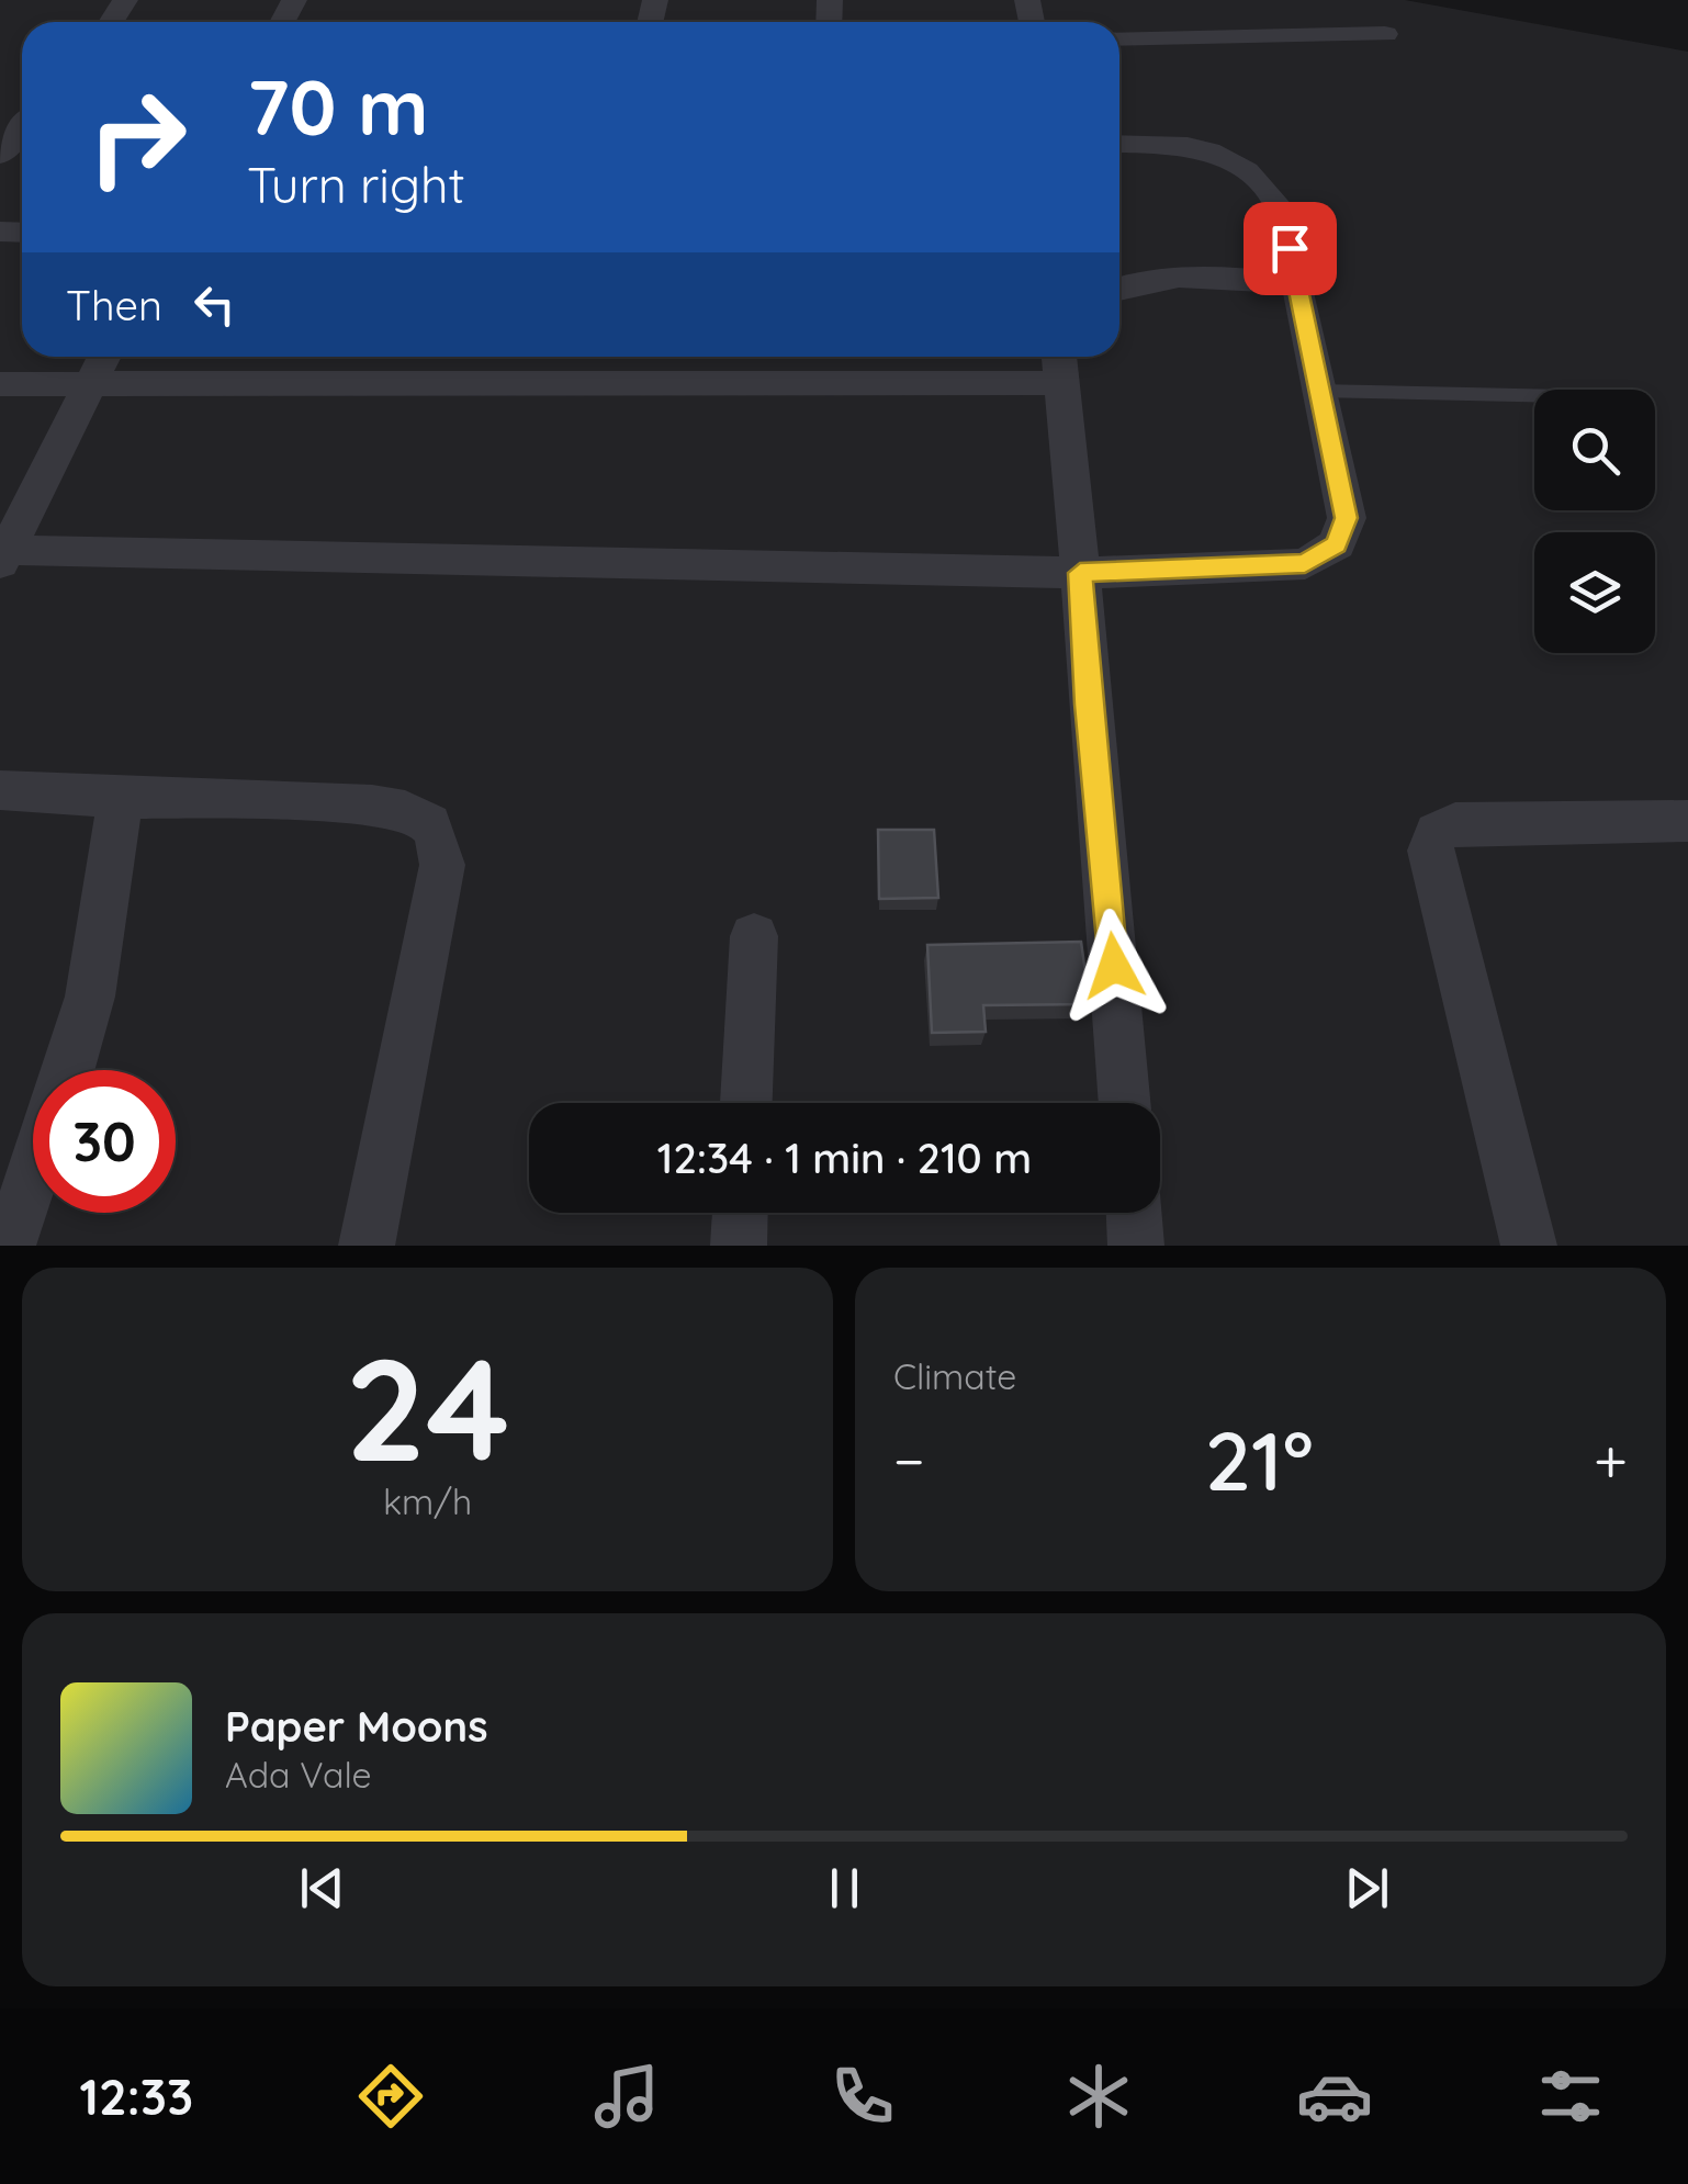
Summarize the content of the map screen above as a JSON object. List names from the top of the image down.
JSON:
{
  "page": {
    "turn": ["70 m", "Turn right"],
    "then": "Then",
    "limit": "30",
    "trip": "12:34 · 1 min · 210 m",
    "tile": [
      ["24", "km/h"],
      "Climate"
    ],
    "heat": ["−", "21°", "+"],
    "song": ["Paper Moons", "Ada Vale"],
    "tabs": "12:33"
  }
}
